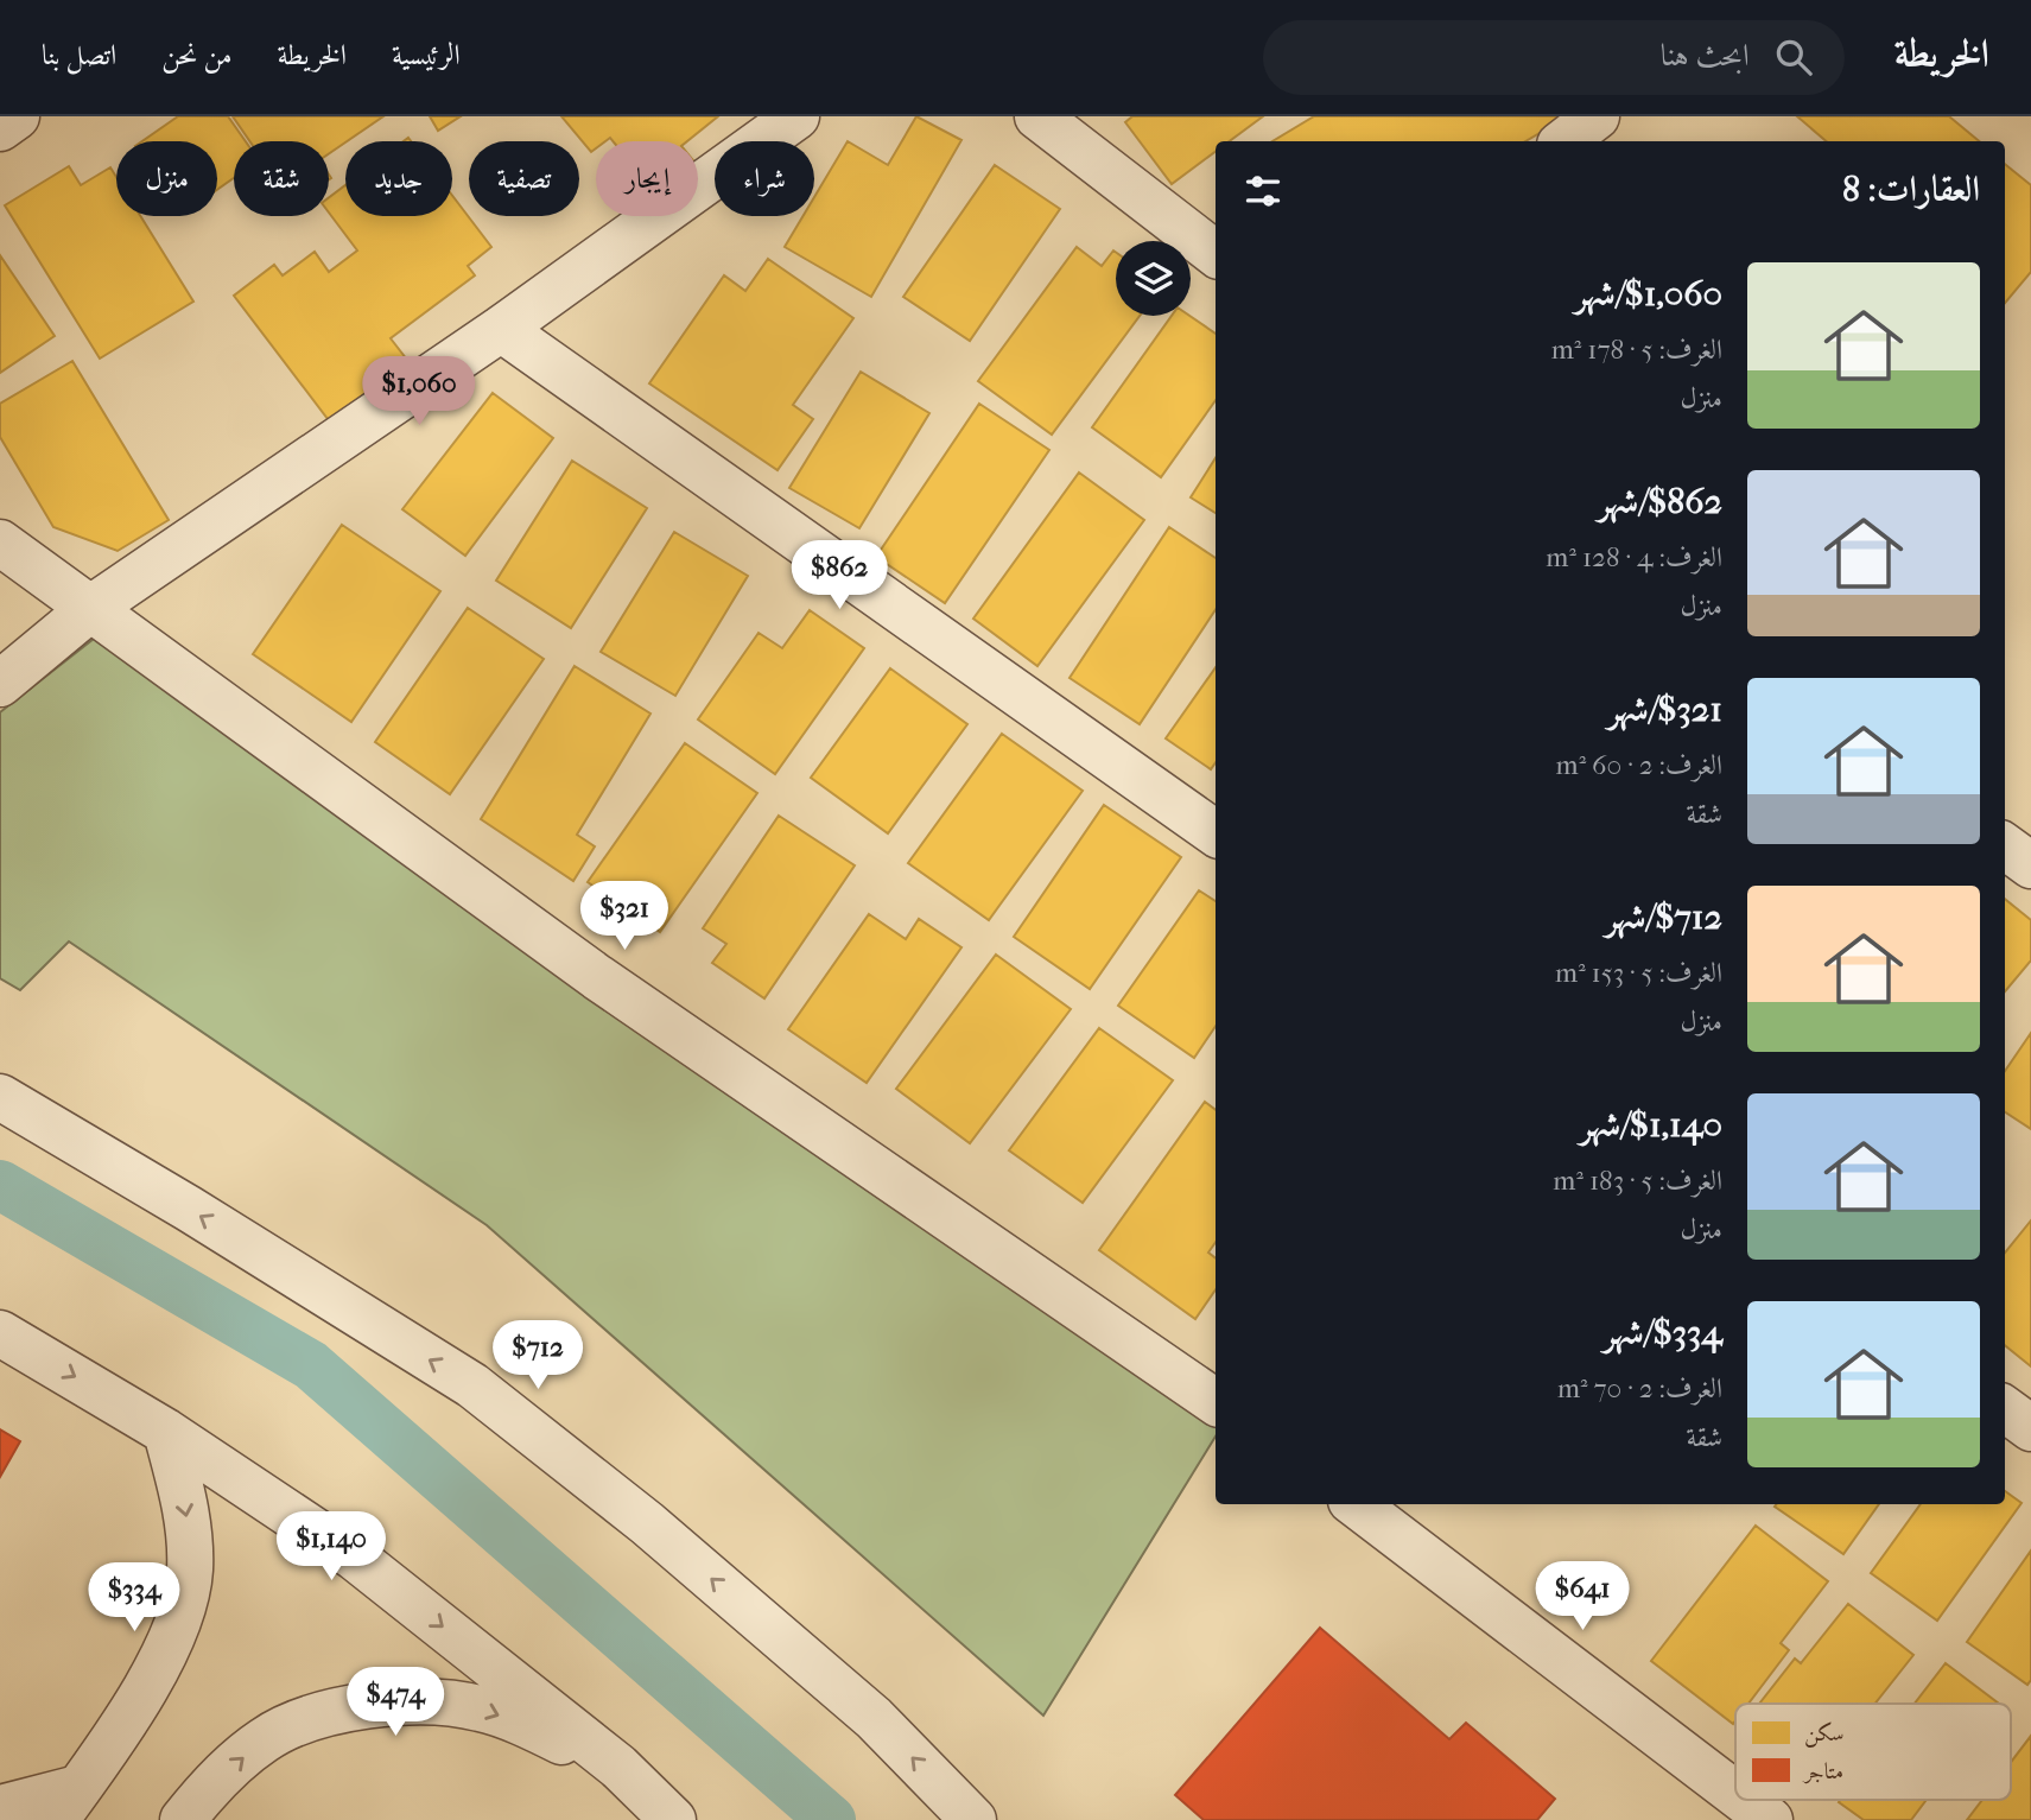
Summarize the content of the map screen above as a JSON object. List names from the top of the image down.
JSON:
{
  "legend": ["سكن", "متاجر"],
  "page": {
    "header": "الخريطة",
    "search": "ابحث هنا",
    "nav": [
      "الرئيسية",
      "الخريطة",
      "من نحن",
      "اتصل بنا"
    ],
    "chip": [
      "شراء",
      "إيجار",
      "تصفية",
      "جديد",
      "شقة",
      "منزل"
    ],
    "heading": "العقارات: 8",
    "list": [
      {
        "name": "$1,060/شهر",
        "note": "الغرف: 5 · 178 m² · منزل"
      },
      {
        "name": "$862/شهر",
        "note": "الغرف: 4 · 128 m² · منزل"
      },
      {
        "name": "$321/شهر",
        "note": "الغرف: 2 · 60 m² · شقة"
      },
      {
        "name": "$712/شهر",
        "note": "الغرف: 5 · 153 m² · منزل"
      },
      {
        "name": "$1,140/شهر",
        "note": "الغرف: 5 · 183 m² · منزل"
      },
      {
        "name": "$334/شهر",
        "note": "الغرف: 2 · 70 m² · شقة"
      }
    ],
    "price": [
      "$1,060",
      "$862",
      "$321",
      "$712",
      "$1,140",
      "$641",
      "$334",
      "$474"
    ]
  }
}
